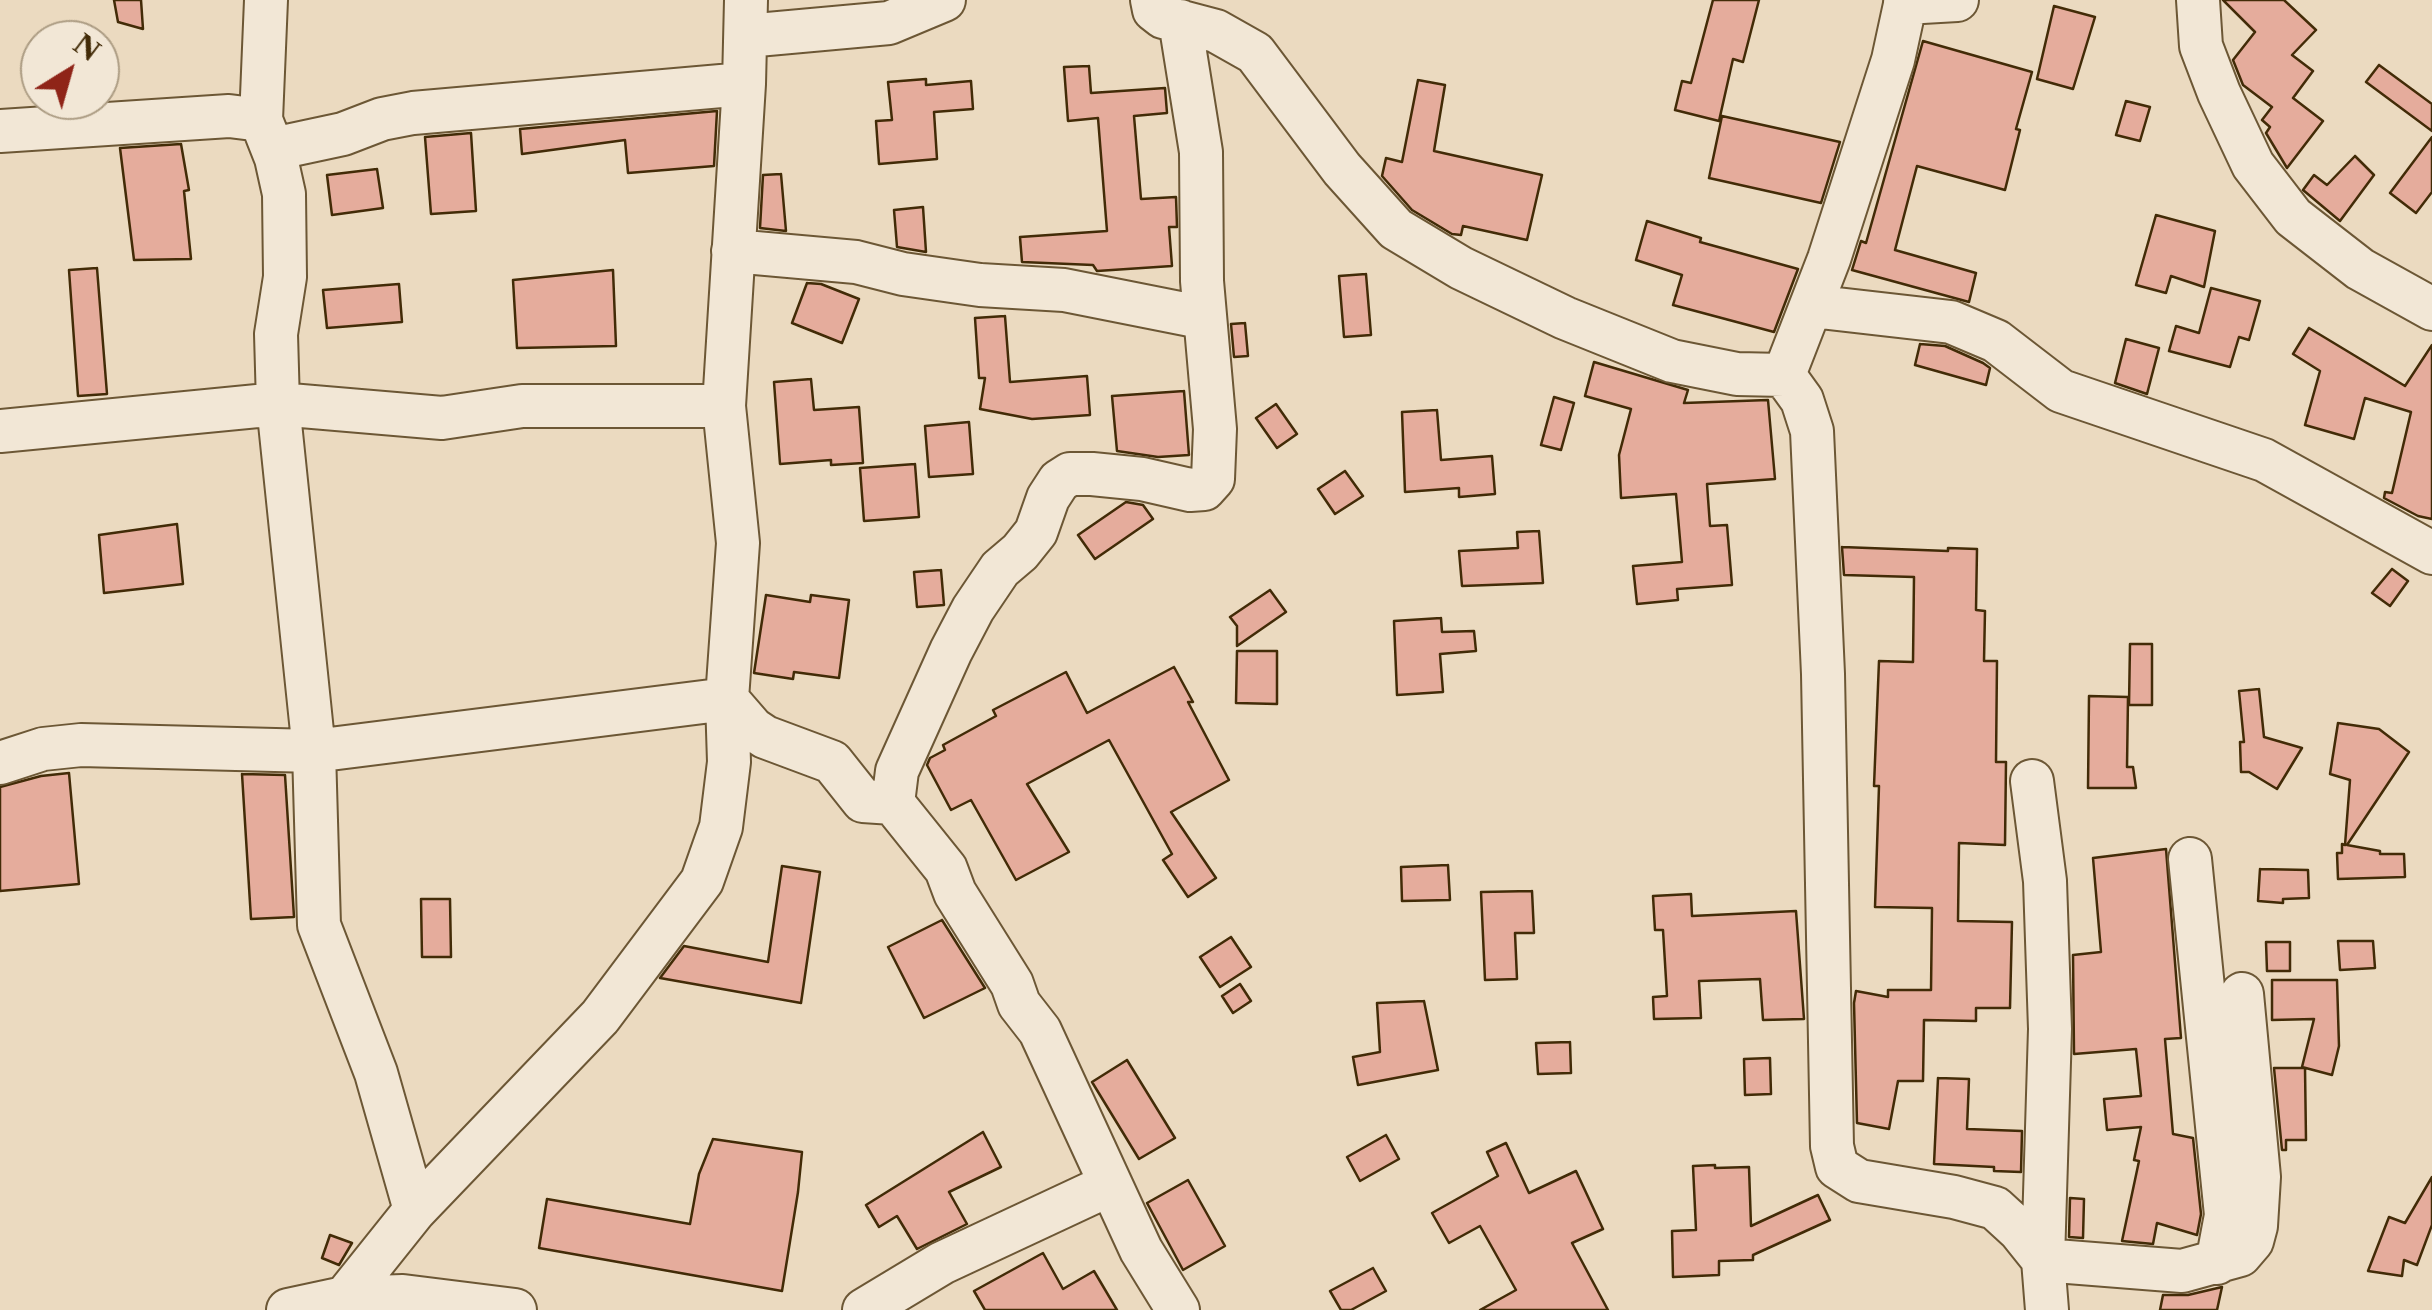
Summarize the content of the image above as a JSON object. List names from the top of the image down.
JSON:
{
  "north": "top right"
}
